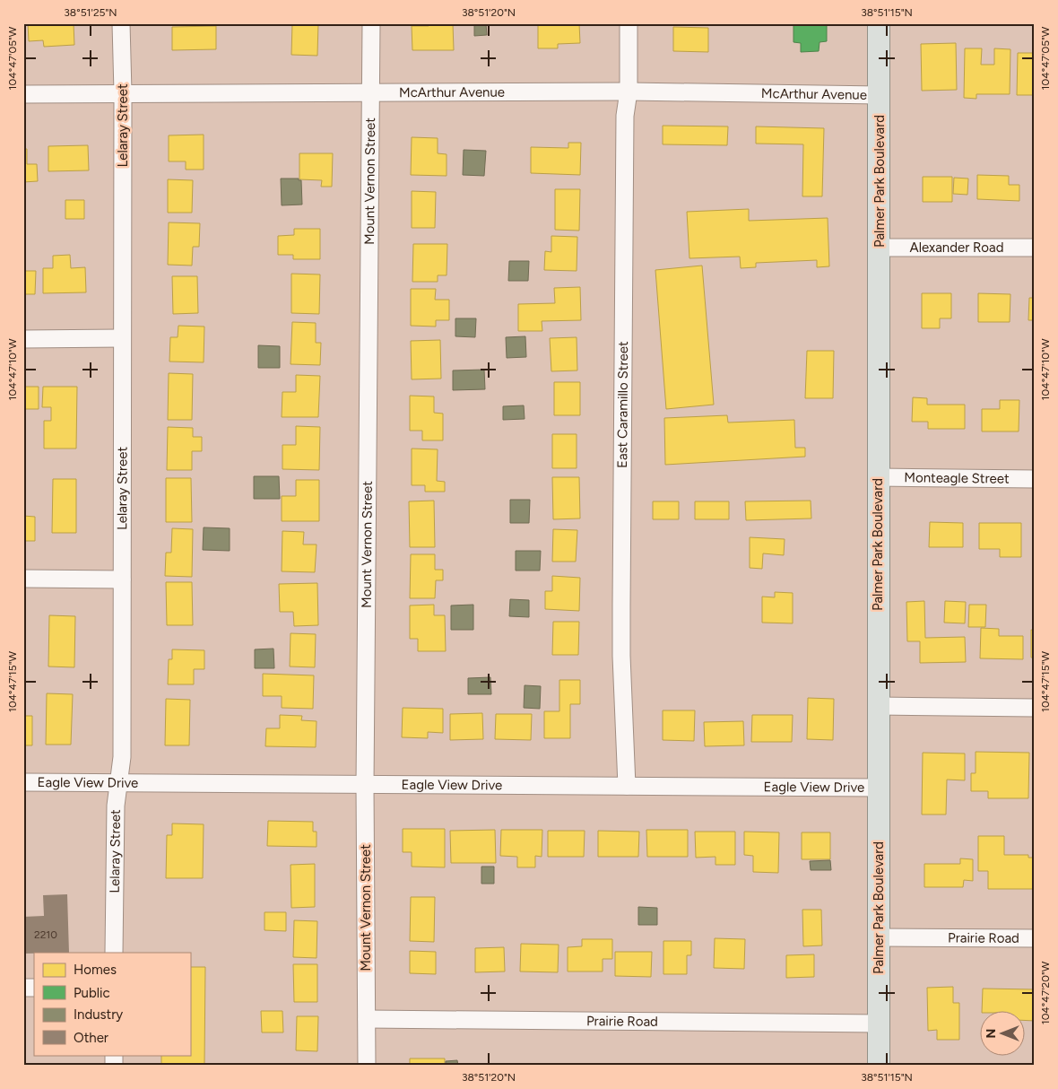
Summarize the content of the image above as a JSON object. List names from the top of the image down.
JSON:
{
  "streets": {
    "main road": ["Palmer Park Boulevard"],
    "street": [
      "McArthur Avenue",
      "Lelaray Street",
      "Mount Vernon Street",
      "Alexander Road",
      "East Caramillo Street",
      "Monteagle Street",
      "Eagle View Drive",
      "Prairie Road"
    ]
  },
  "crossings": [
    ["McArthur Avenue", "Lelaray Street"],
    ["McArthur Avenue", "Mount Vernon Street"],
    ["McArthur Avenue", "Palmer Park Boulevard"],
    ["McArthur Avenue", "East Caramillo Street"],
    ["Lelaray Street", "Eagle View Drive"],
    ["Mount Vernon Street", "Eagle View Drive"],
    ["Mount Vernon Street", "Prairie Road"],
    ["Palmer Park Boulevard", "Alexander Road"],
    ["Palmer Park Boulevard", "Monteagle Street"],
    ["Palmer Park Boulevard", "Eagle View Drive"],
    ["Palmer Park Boulevard", "Prairie Road"],
    ["East Caramillo Street", "Eagle View Drive"]
  ],
  "house_numbers": ["2210"],
  "legend": [
    "Homes",
    "Public",
    "Industry",
    "Other"
  ],
  "north": "left",
  "coordinates": [
    "38°51'25\"N",
    "38°51'20\"N",
    "38°51'15\"N",
    "104°47'05\"W",
    "104°47'10\"W",
    "104°47'15\"W",
    "104°47'20\"W"
  ]
}
